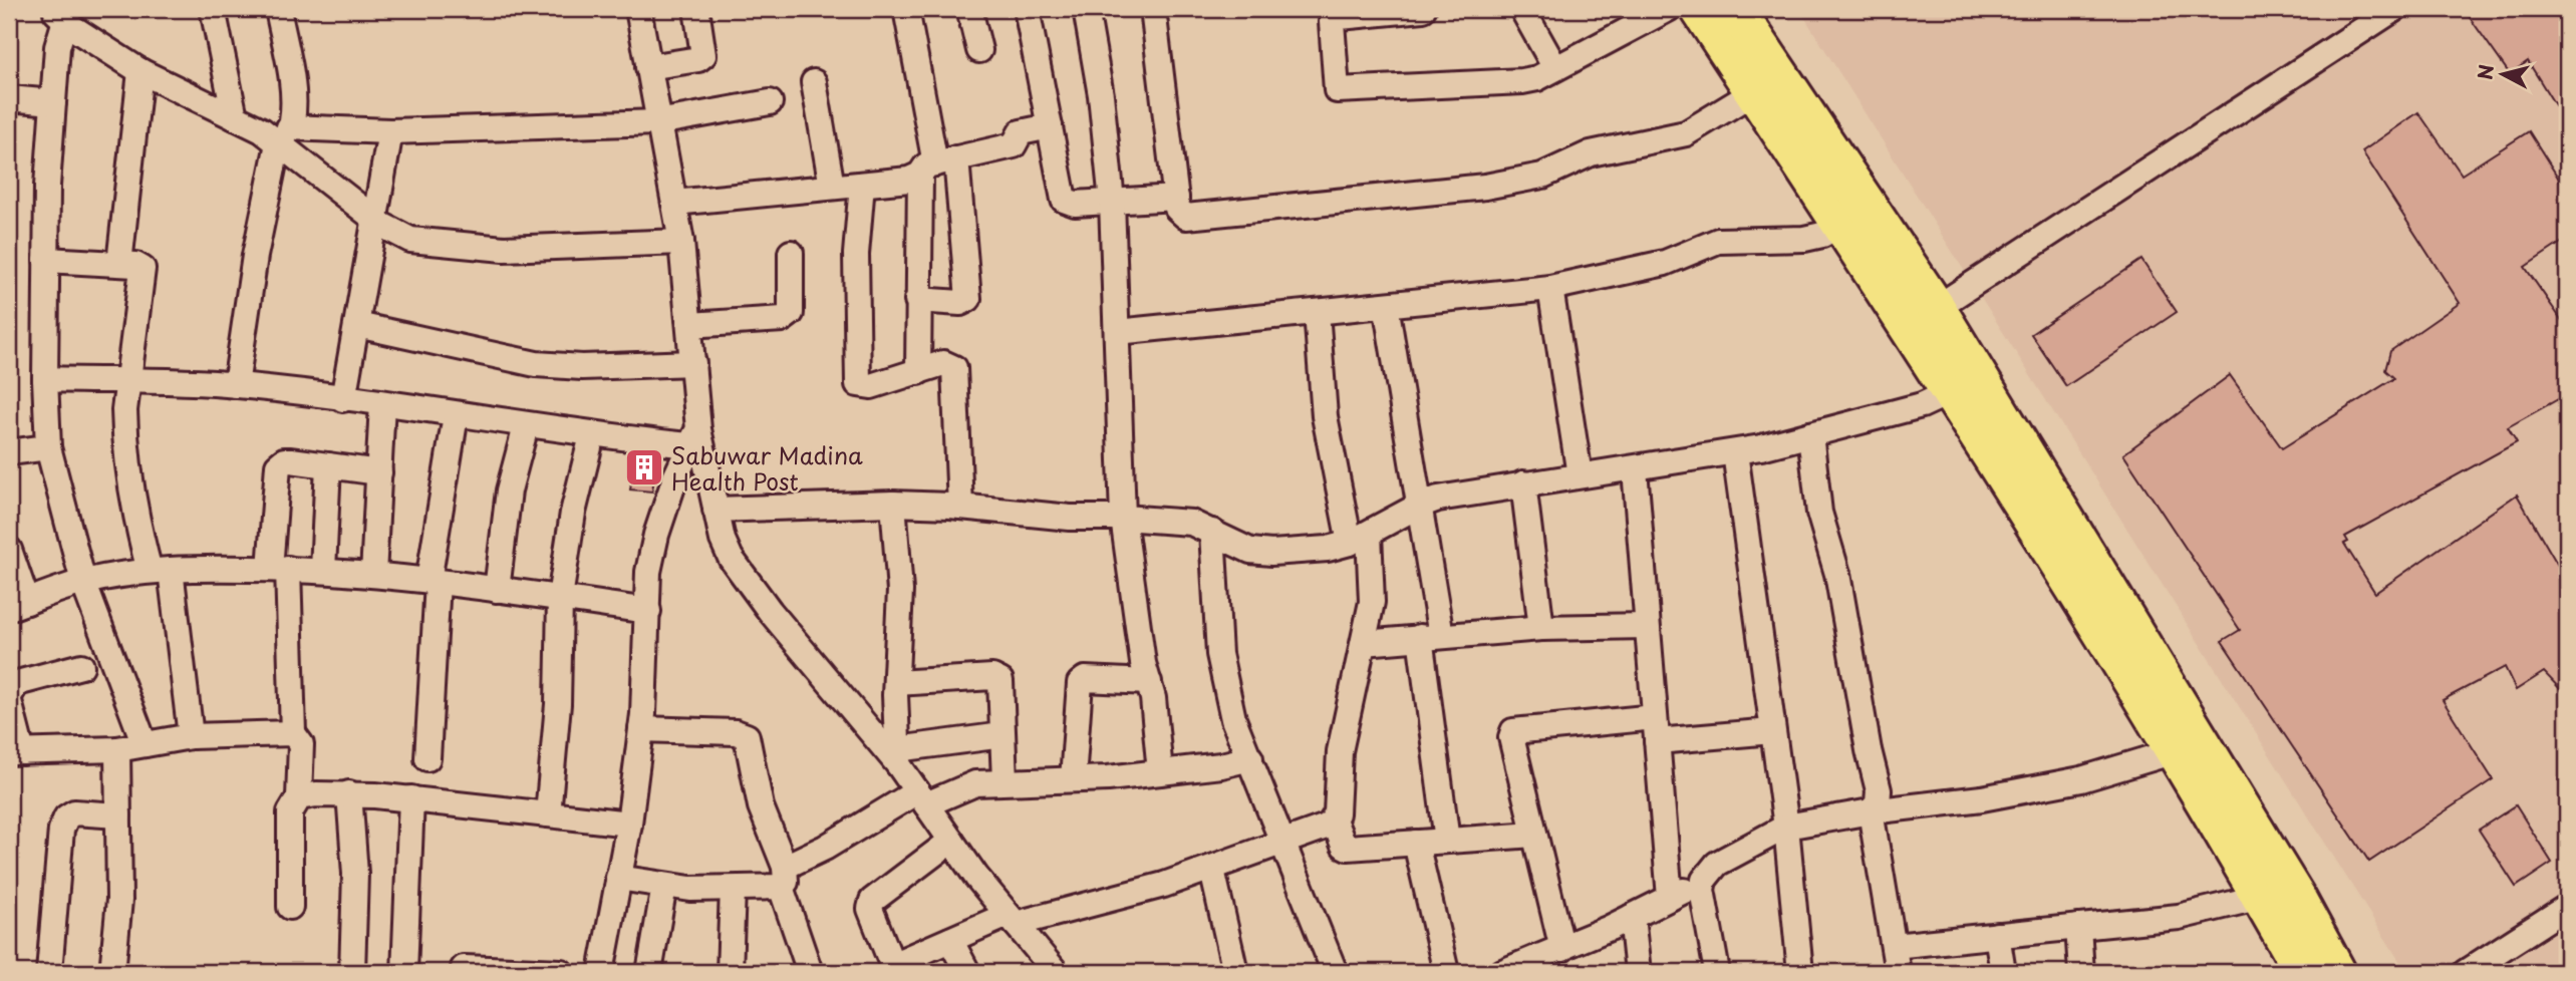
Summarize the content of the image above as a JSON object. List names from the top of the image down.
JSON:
{
  "places": {
    "building": ["Sabuwar Madina Health Post"]
  },
  "north": "left"
}
